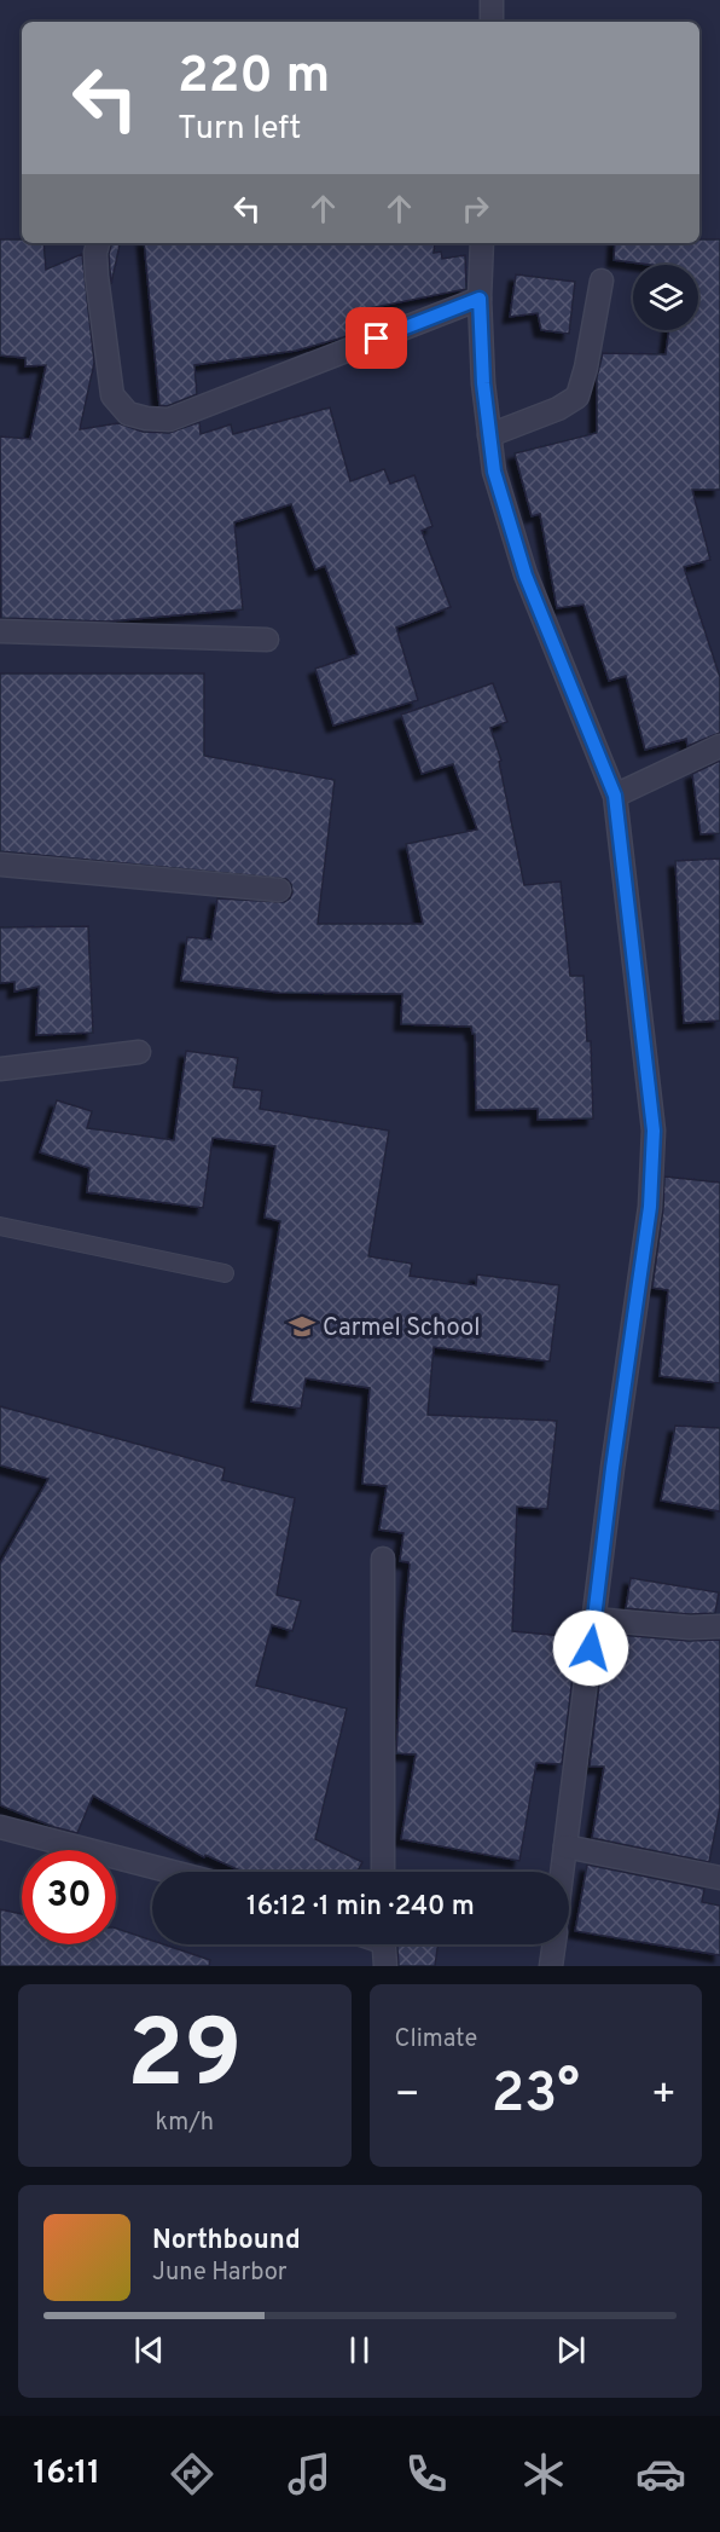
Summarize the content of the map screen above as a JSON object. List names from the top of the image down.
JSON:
{
  "places": {
    "school or university": ["Carmel School"]
  },
  "page": {
    "turn": ["220 m", "Turn left"],
    "limit": "30",
    "trip": "16:12 · 1 min · 240 m",
    "tile": [
      ["29", "km/h"],
      "Climate"
    ],
    "heat": ["−", "23°", "+"],
    "song": ["Northbound", "June Harbor"],
    "tabs": "16:11"
  }
}
